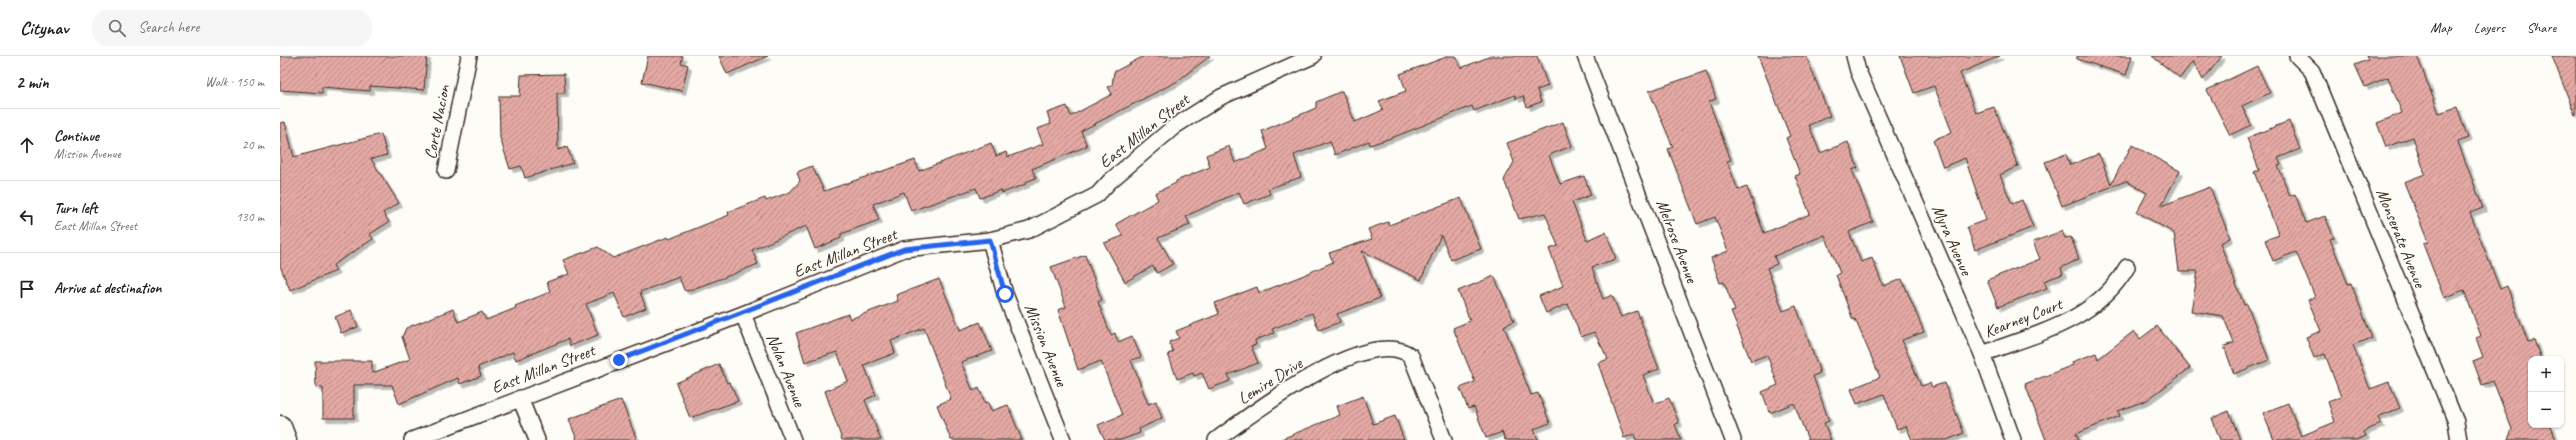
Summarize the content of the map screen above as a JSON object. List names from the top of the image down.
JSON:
{
  "streets": {
    "street": [
      "Corte Nacion",
      "East Millan Street",
      "Monserate Avenue",
      "Myra Avenue",
      "Melrose Avenue",
      "Kearney Court",
      "Mission Avenue",
      "Nolan Avenue",
      "Lemire Drive"
    ]
  },
  "crossings": [
    ["East Millan Street", "Mission Avenue"],
    ["East Millan Street", "Nolan Avenue"],
    ["Myra Avenue", "Kearney Court"]
  ],
  "page": {
    "header": "Citynav",
    "search": "Search here",
    "nav": ["Map", "Layers", "Share"],
    "heading": ["2 min", "Walk · 150 m"],
    "list": [
      ["Continue", "Mission Avenue", "20 m"],
      ["Turn left", "East Millan Street", "130 m"],
      "Arrive at destination"
    ],
    "map_buttons": ["+", "−"]
  }
}
